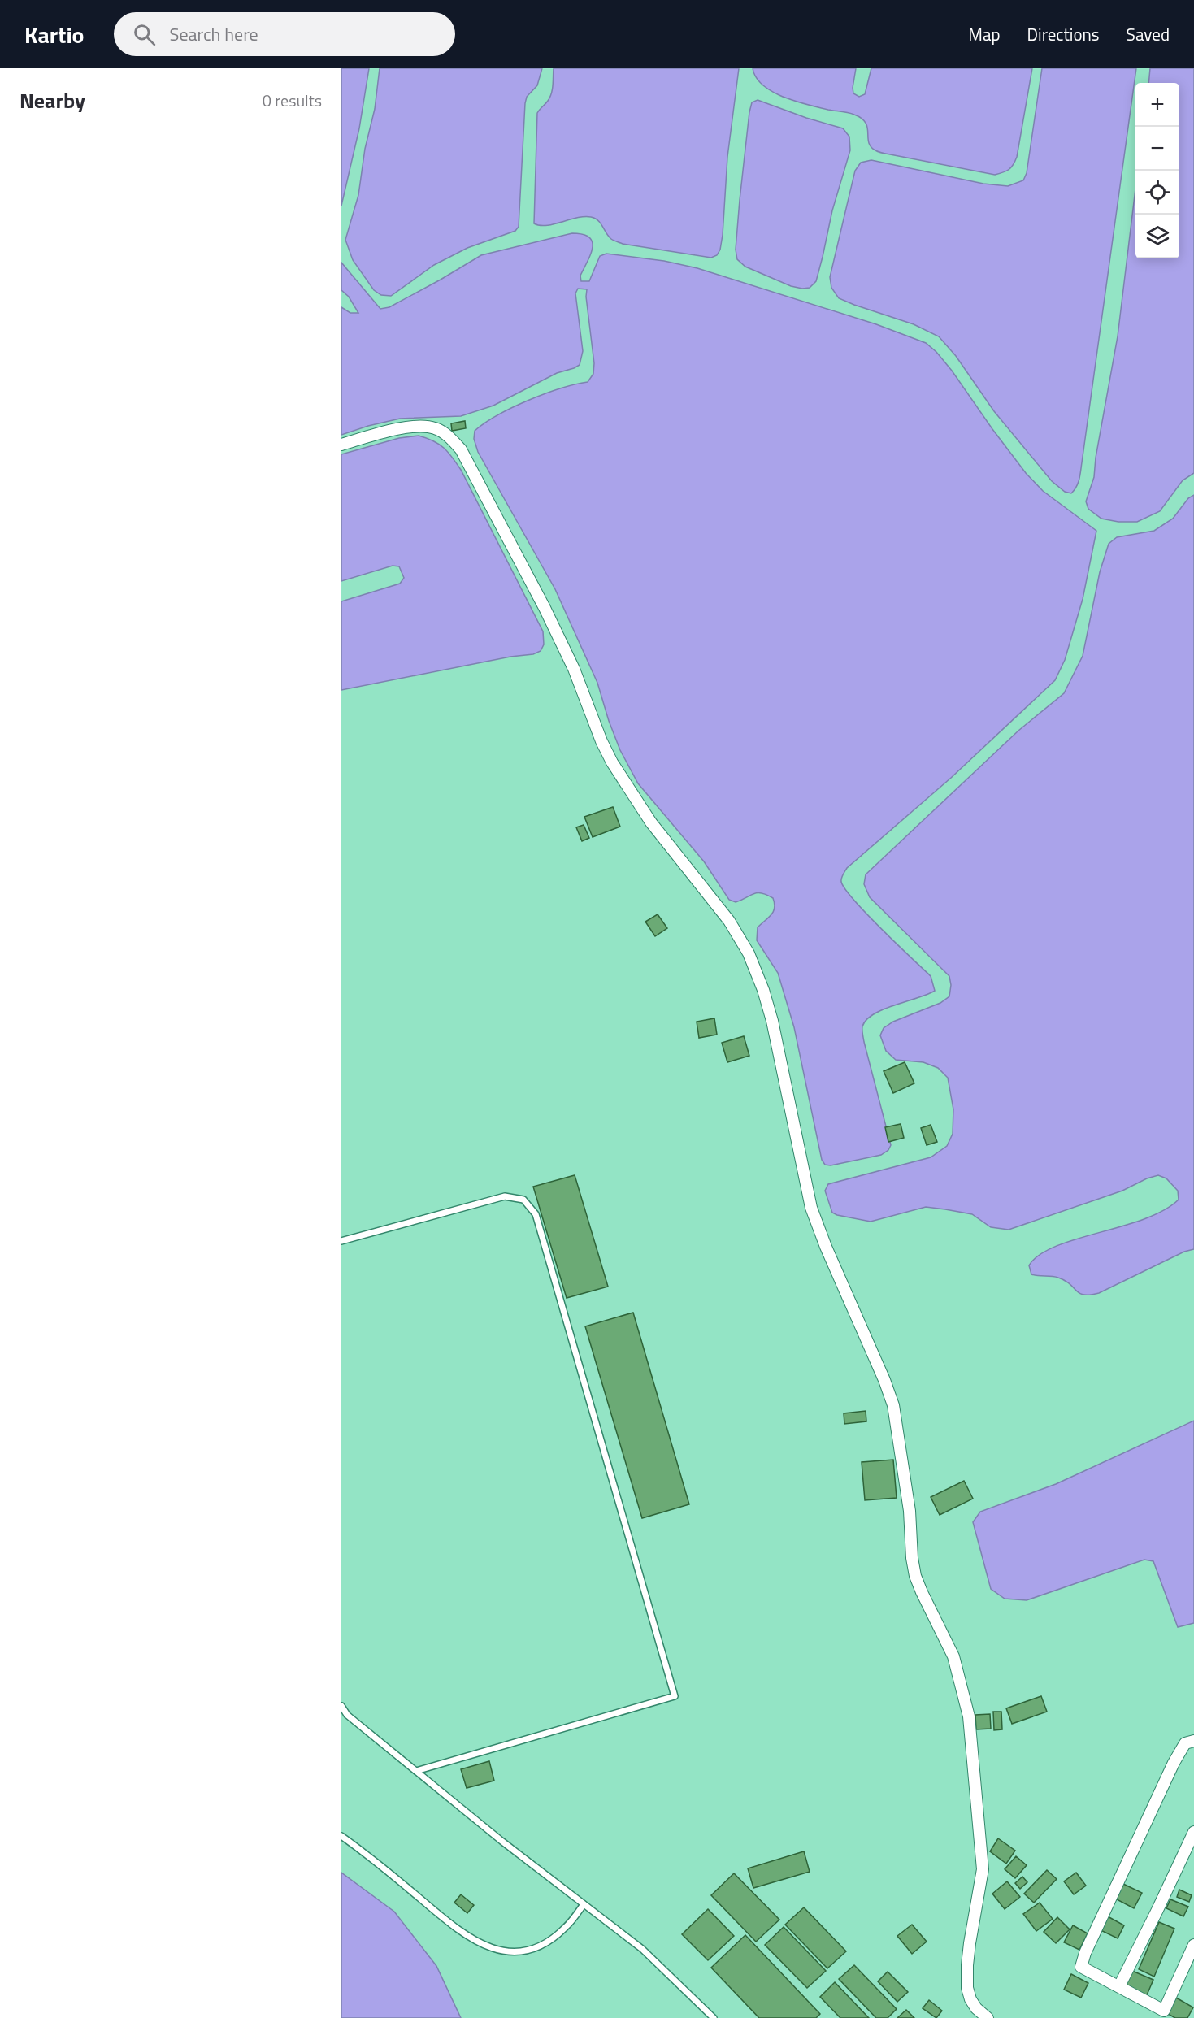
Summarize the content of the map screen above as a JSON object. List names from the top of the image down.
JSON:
{
  "page": {
    "header": "Kartio",
    "search": "Search here",
    "nav": ["Map", "Directions", "Saved"],
    "heading": ["Nearby", "0 results"],
    "map_buttons": ["+", "−"]
  }
}
